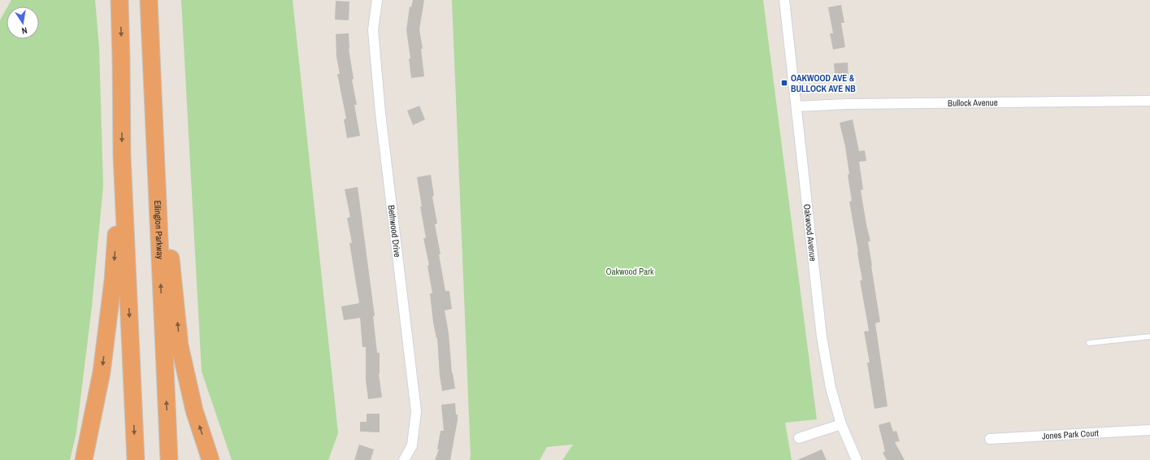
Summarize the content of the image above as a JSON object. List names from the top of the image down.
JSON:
{
  "streets": {
    "highway": ["Ellington Parkway"],
    "street": [
      "Bullock Avenue",
      "Bethwood Drive",
      "Oakwood Avenue",
      "Jones Park Court"
    ]
  },
  "crossings": [
    ["Bullock Avenue", "Oakwood Avenue"]
  ],
  "parks": ["Oakwood Park"],
  "places": {
    "transit": ["OAKWOOD AVE & BULLOCK AVE NB"]
  },
  "north": "bottom"
}
